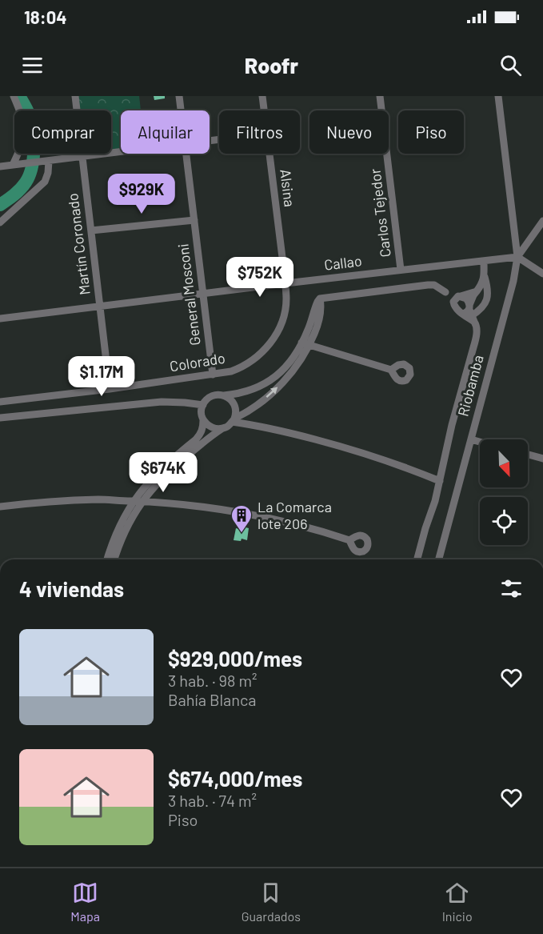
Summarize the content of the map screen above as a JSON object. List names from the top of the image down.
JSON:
{
  "streets": {
    "street": [
      "Alsina",
      "Carlos Tejedor",
      "Martín Coronado",
      "Callao",
      "General Mosconi",
      "Colorado",
      "Riobamba"
    ]
  },
  "crossings": [
    ["Alsina", "Callao"],
    ["Alsina", "Colorado"],
    ["Carlos Tejedor", "Callao"],
    ["Martín Coronado", "Callao"],
    ["Martín Coronado", "Colorado"],
    ["Callao", "General Mosconi"],
    ["Callao", "Colorado"],
    ["Callao", "Riobamba"],
    ["General Mosconi", "Colorado"]
  ],
  "places": {
    "building": ["La Comarca lote 206"]
  },
  "north": "bottom right",
  "page": {
    "status": "18:04",
    "header": "Roofr",
    "chip": [
      "Comprar",
      "Alquilar",
      "Filtros",
      "Nuevo",
      "Piso"
    ],
    "price": [
      "$929K",
      "$752K",
      "$1.17M",
      "$674K"
    ],
    "heading": "4 viviendas",
    "list": [
      {
        "name": "$929,000/mes",
        "note": "3 hab. · 98 m² · Bahía Blanca"
      },
      {
        "name": "$674,000/mes",
        "note": "3 hab. · 74 m² · Piso"
      }
    ],
    "tabs": ["Mapa", "Guardados", "Inicio"]
  }
}
